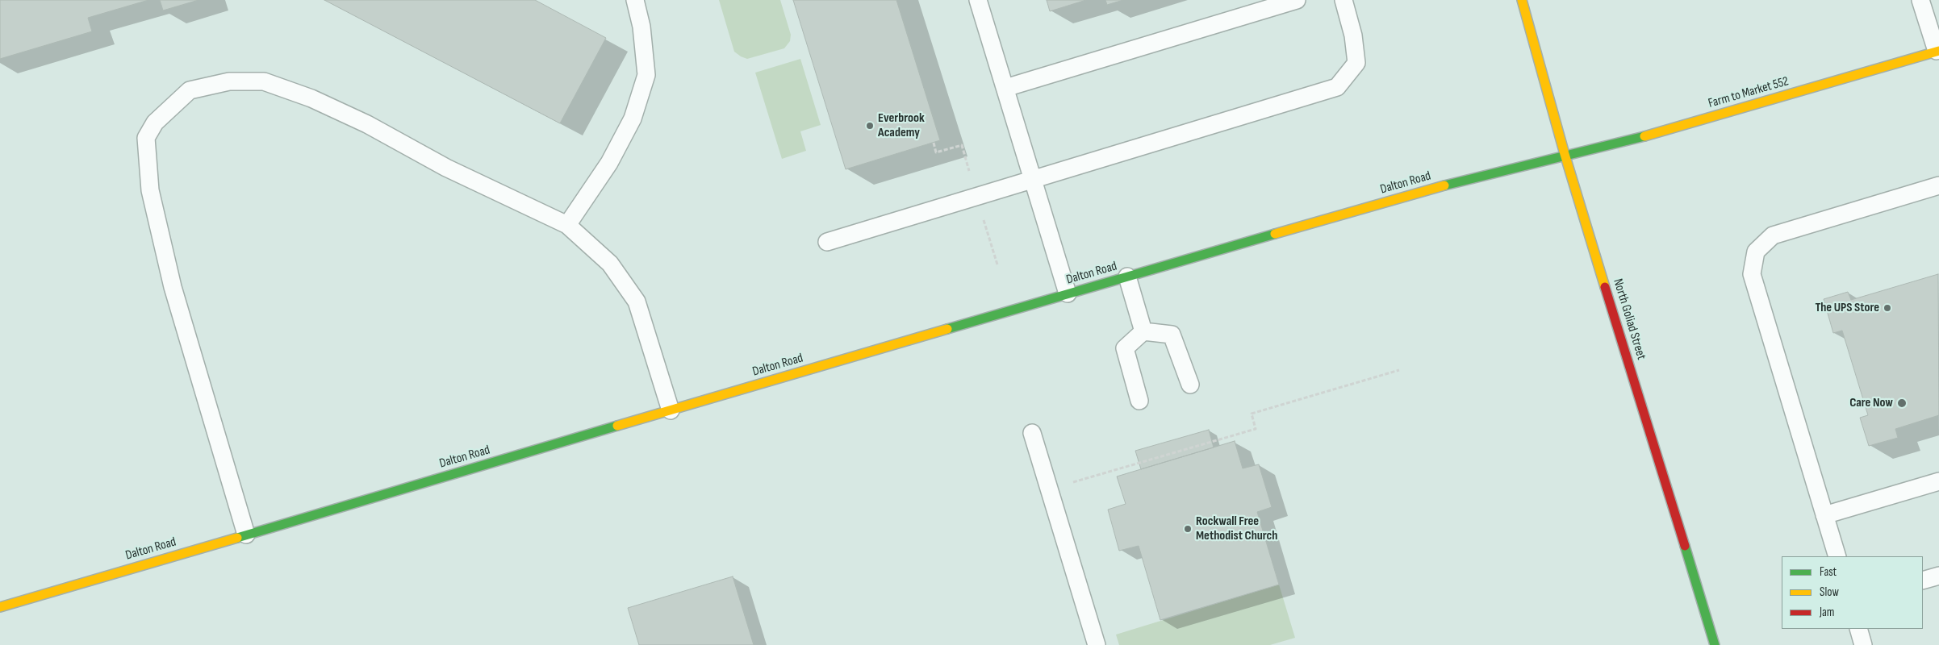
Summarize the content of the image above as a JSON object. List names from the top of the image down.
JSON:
{
  "streets": {
    "street": ["Farm to Market 552", "Dalton Road", "North Goliad Street"]
  },
  "crossings": [
    ["Farm to Market 552", "Dalton Road"],
    ["Farm to Market 552", "North Goliad Street"],
    ["Dalton Road", "North Goliad Street"]
  ],
  "places": [
    "Everbrook Academy",
    "The UPS Store",
    "Care Now",
    "Rockwall Free Methodist Church"
  ],
  "legend": ["Fast", "Slow", "Jam"]
}
